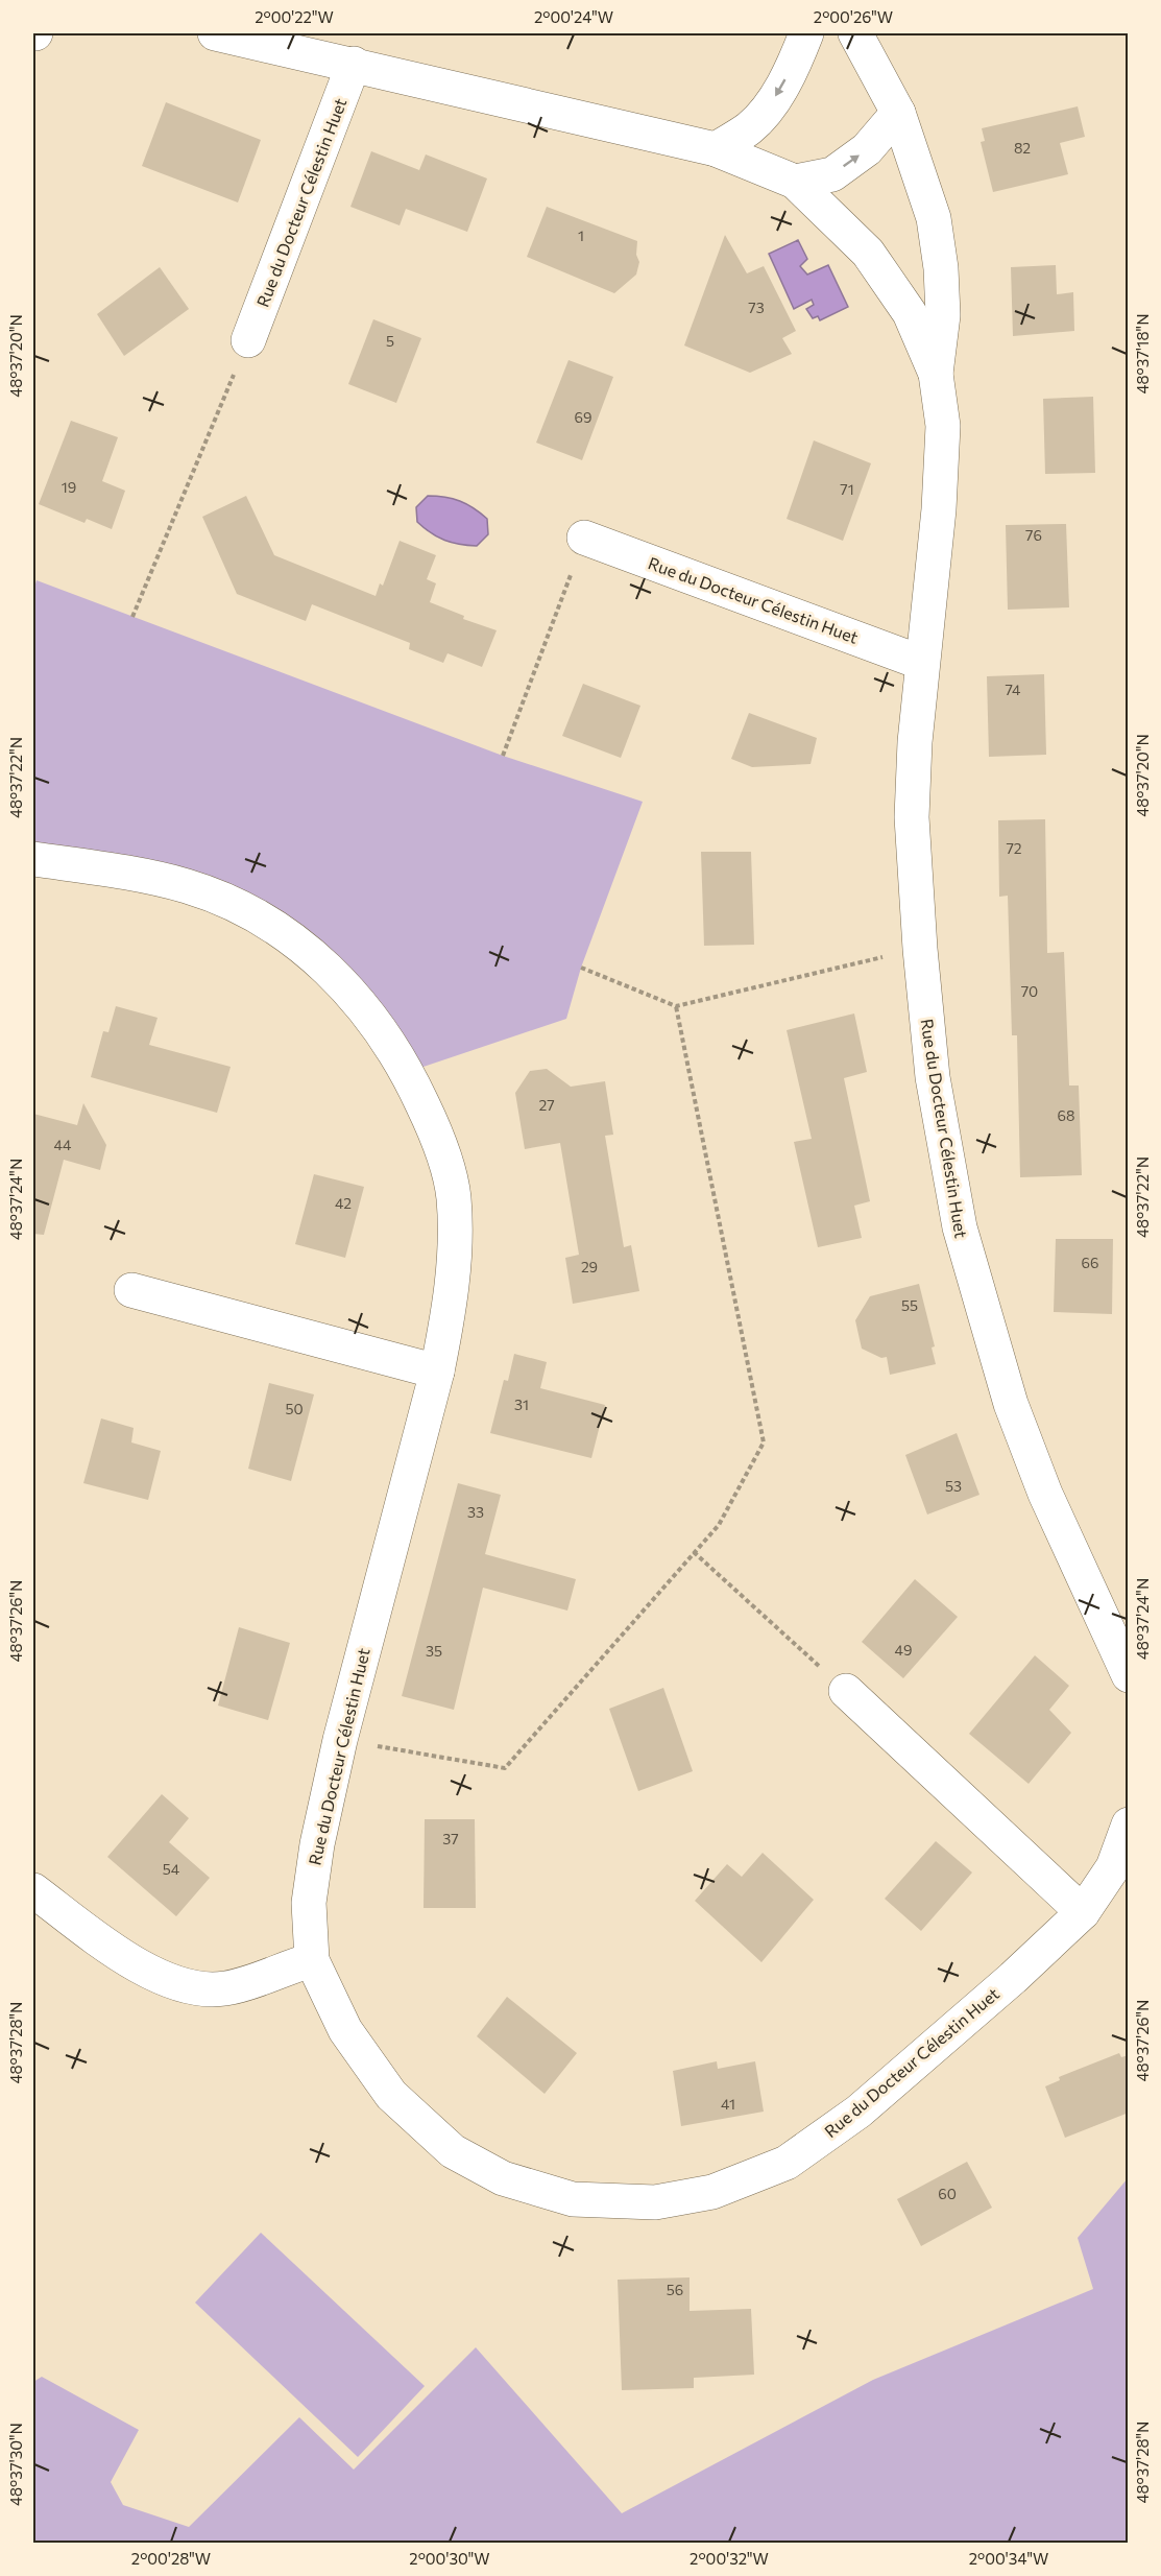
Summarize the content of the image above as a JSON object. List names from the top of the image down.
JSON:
{
  "streets": {
    "street": ["Rue du Docteur Célestin Huet"]
  },
  "house_numbers": [
    "82",
    "1",
    "73",
    "5",
    "69",
    "19",
    "71",
    "76",
    "74",
    "72",
    "70",
    "27",
    "68",
    "44",
    "42",
    "66",
    "29",
    "55",
    "31",
    "50",
    "53",
    "33",
    "49",
    "35",
    "37",
    "54",
    "41",
    "60",
    "56"
  ],
  "coordinates": [
    "2°00'22\"W",
    "2°00'24\"W",
    "2°00'26\"W",
    "48°37'18\"N",
    "48°37'20\"N",
    "48°37'22\"N",
    "48°37'24\"N",
    "48°37'26\"N",
    "48°37'28\"N",
    "48°37'30\"N",
    "2°00'28\"W",
    "2°00'30\"W",
    "2°00'32\"W",
    "2°00'34\"W"
  ]
}
